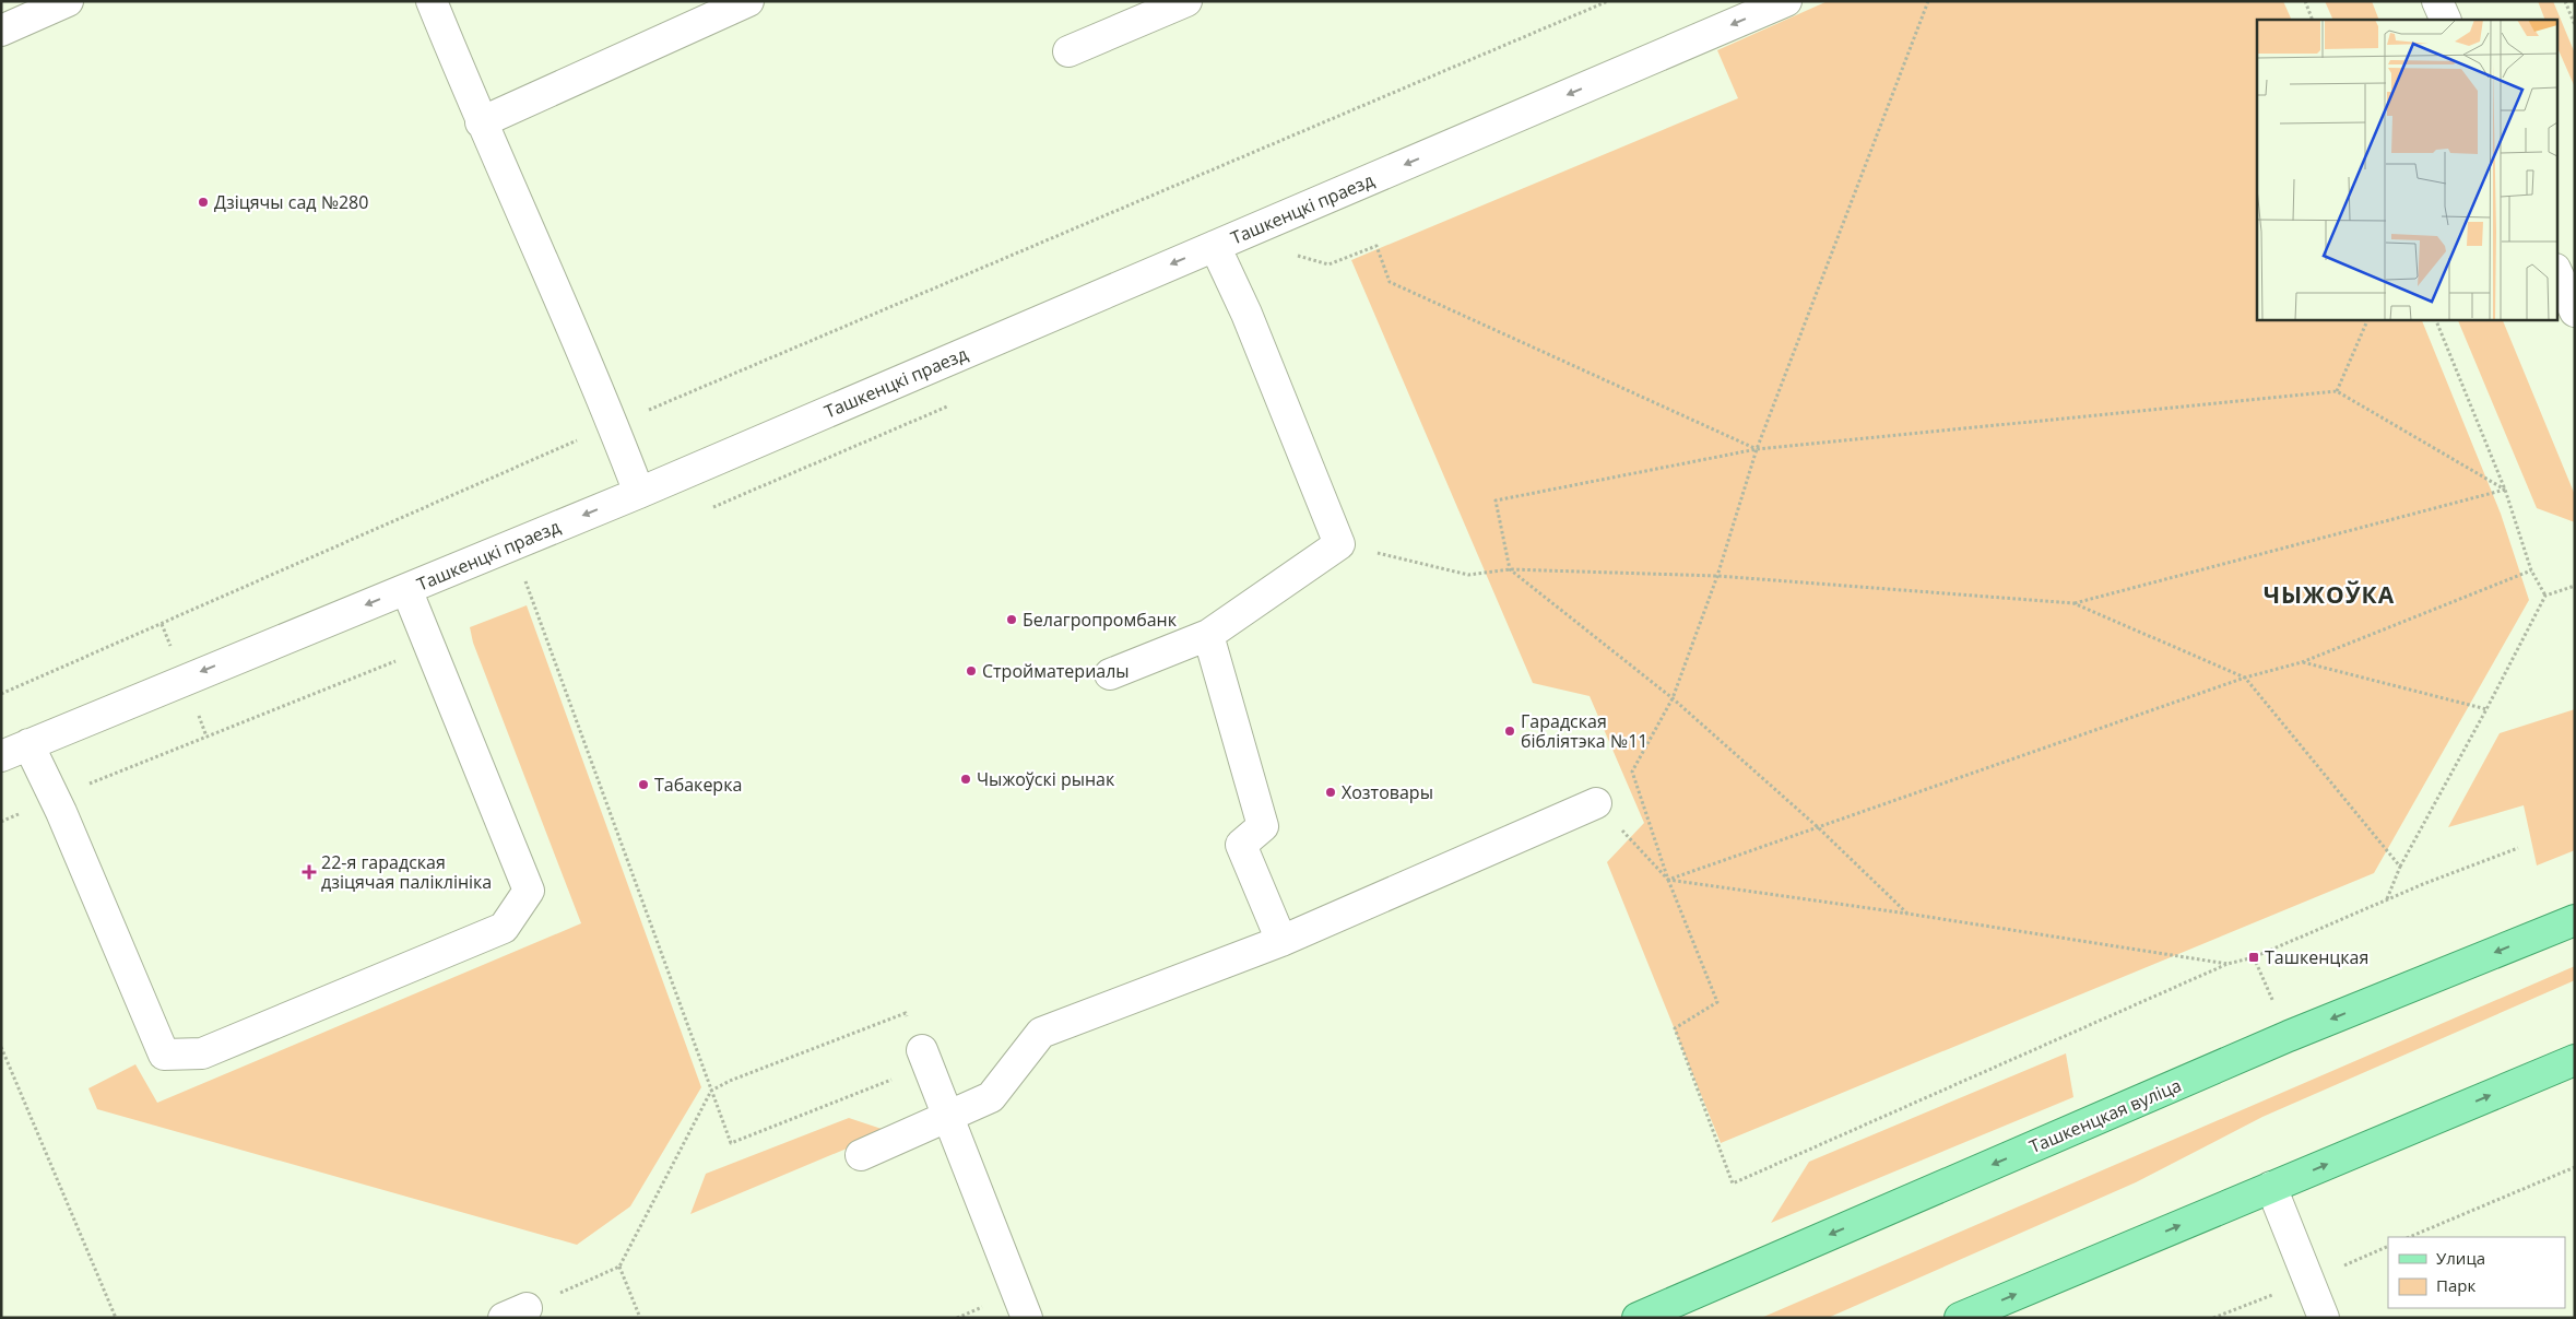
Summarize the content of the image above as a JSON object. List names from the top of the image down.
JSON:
{
  "streets": {
    "main road": ["Ташкенцкая вуліца"],
    "street": ["Ташкенцкі праезд"]
  },
  "one_way": ["Ташкенцкі праезд"],
  "districts": ["ЧЫЖОЎКА"],
  "places": {
    "other": [
      "Дзіцячы сад №280",
      "Белагропромбанк",
      "Стройматериалы",
      "Гарадская бібліятэка №11",
      "Чыжоўскі рынак",
      "Табакерка",
      "Хозтовары"
    ],
    "health": ["22-я гарадская дзіцячая паліклініка"],
    "transit": ["Ташкенцкая"]
  },
  "legend": ["Улица", "Парк"]
}
